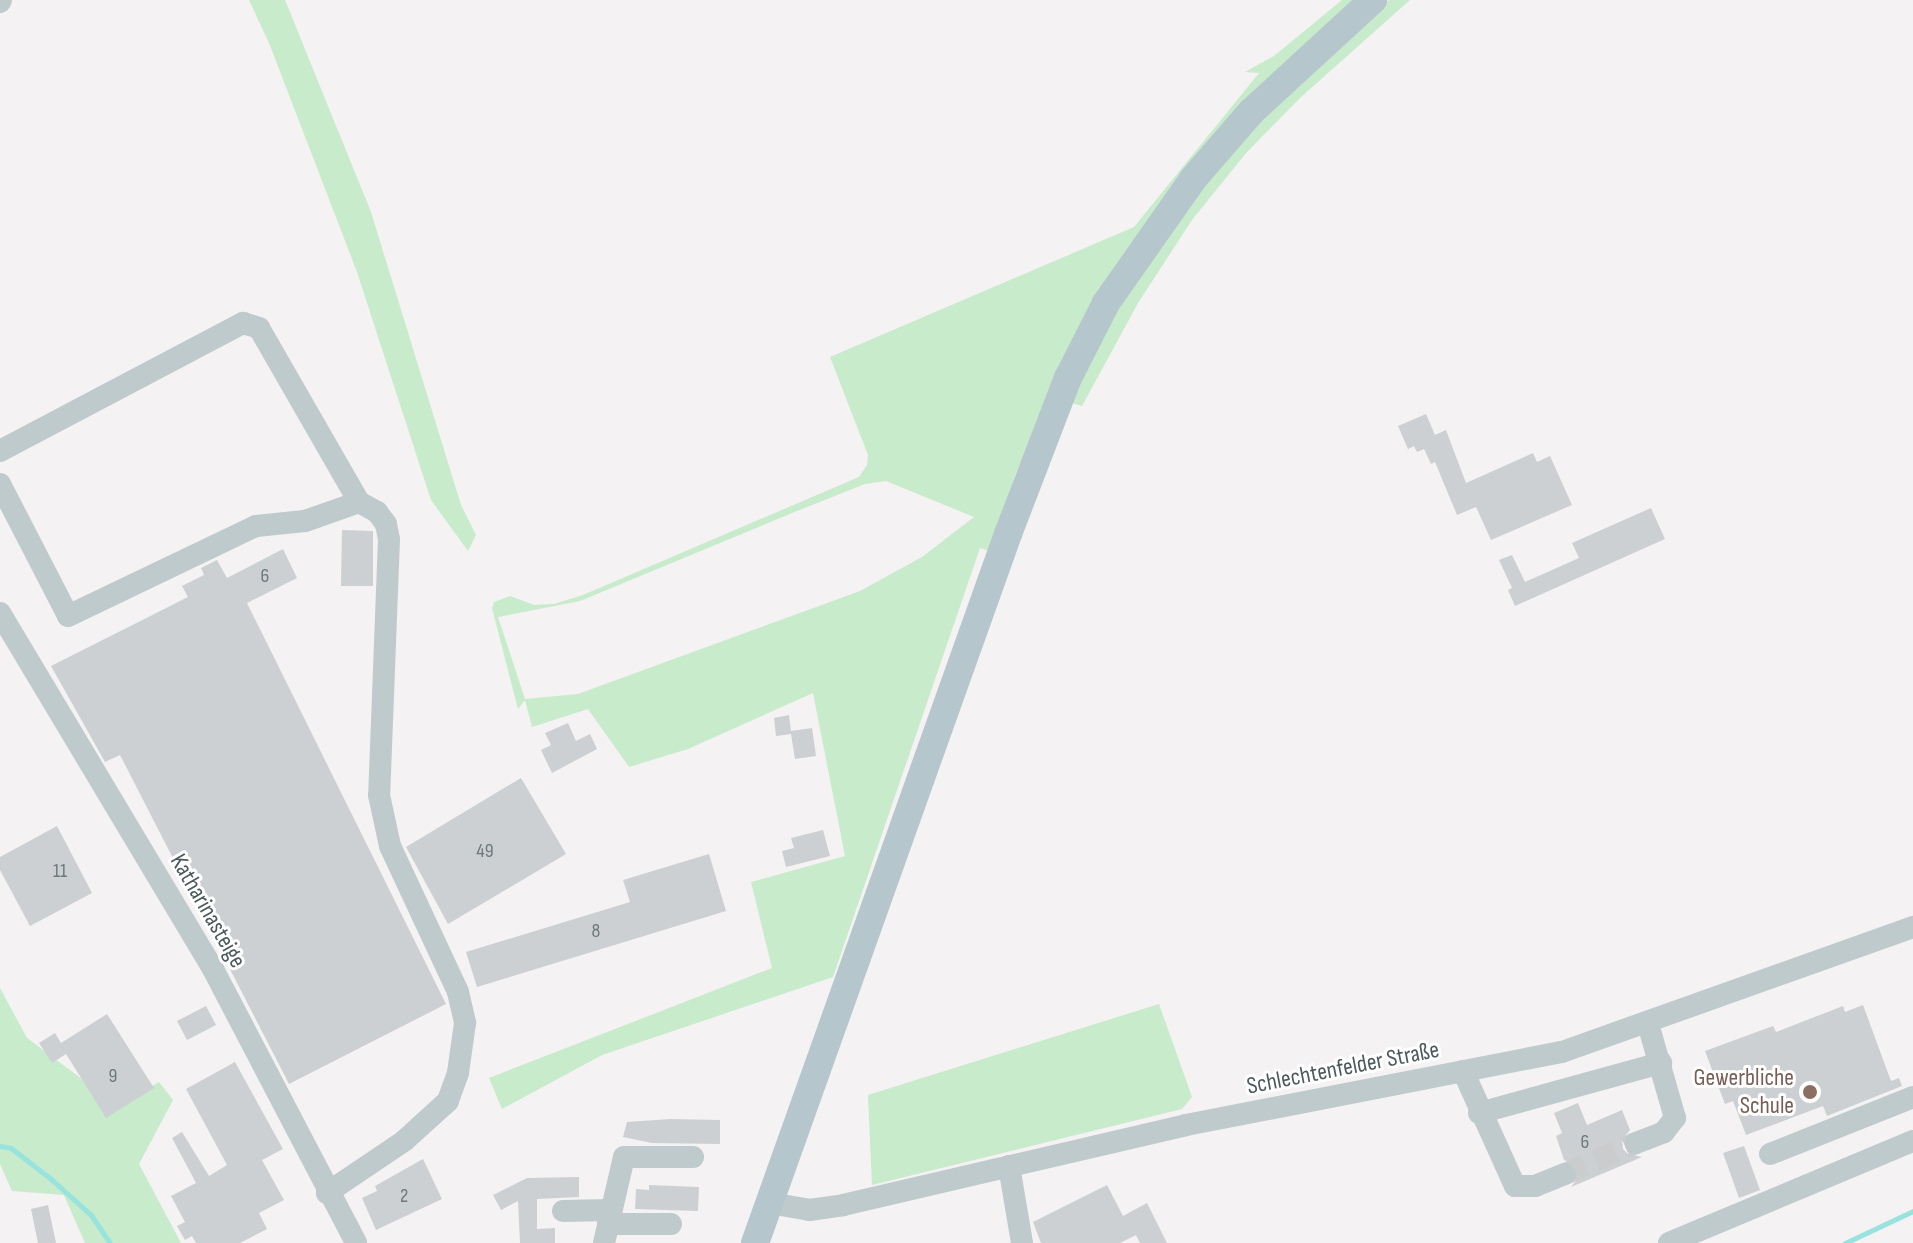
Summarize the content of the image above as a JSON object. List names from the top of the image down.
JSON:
{
  "streets": {
    "street": ["Katharinasteige", "Schlechtenfelder Straße"]
  },
  "places": ["Gewerbliche Schule"],
  "house_numbers": [
    "6",
    "49",
    "11",
    "8",
    "9",
    "6",
    "2"
  ]
}
